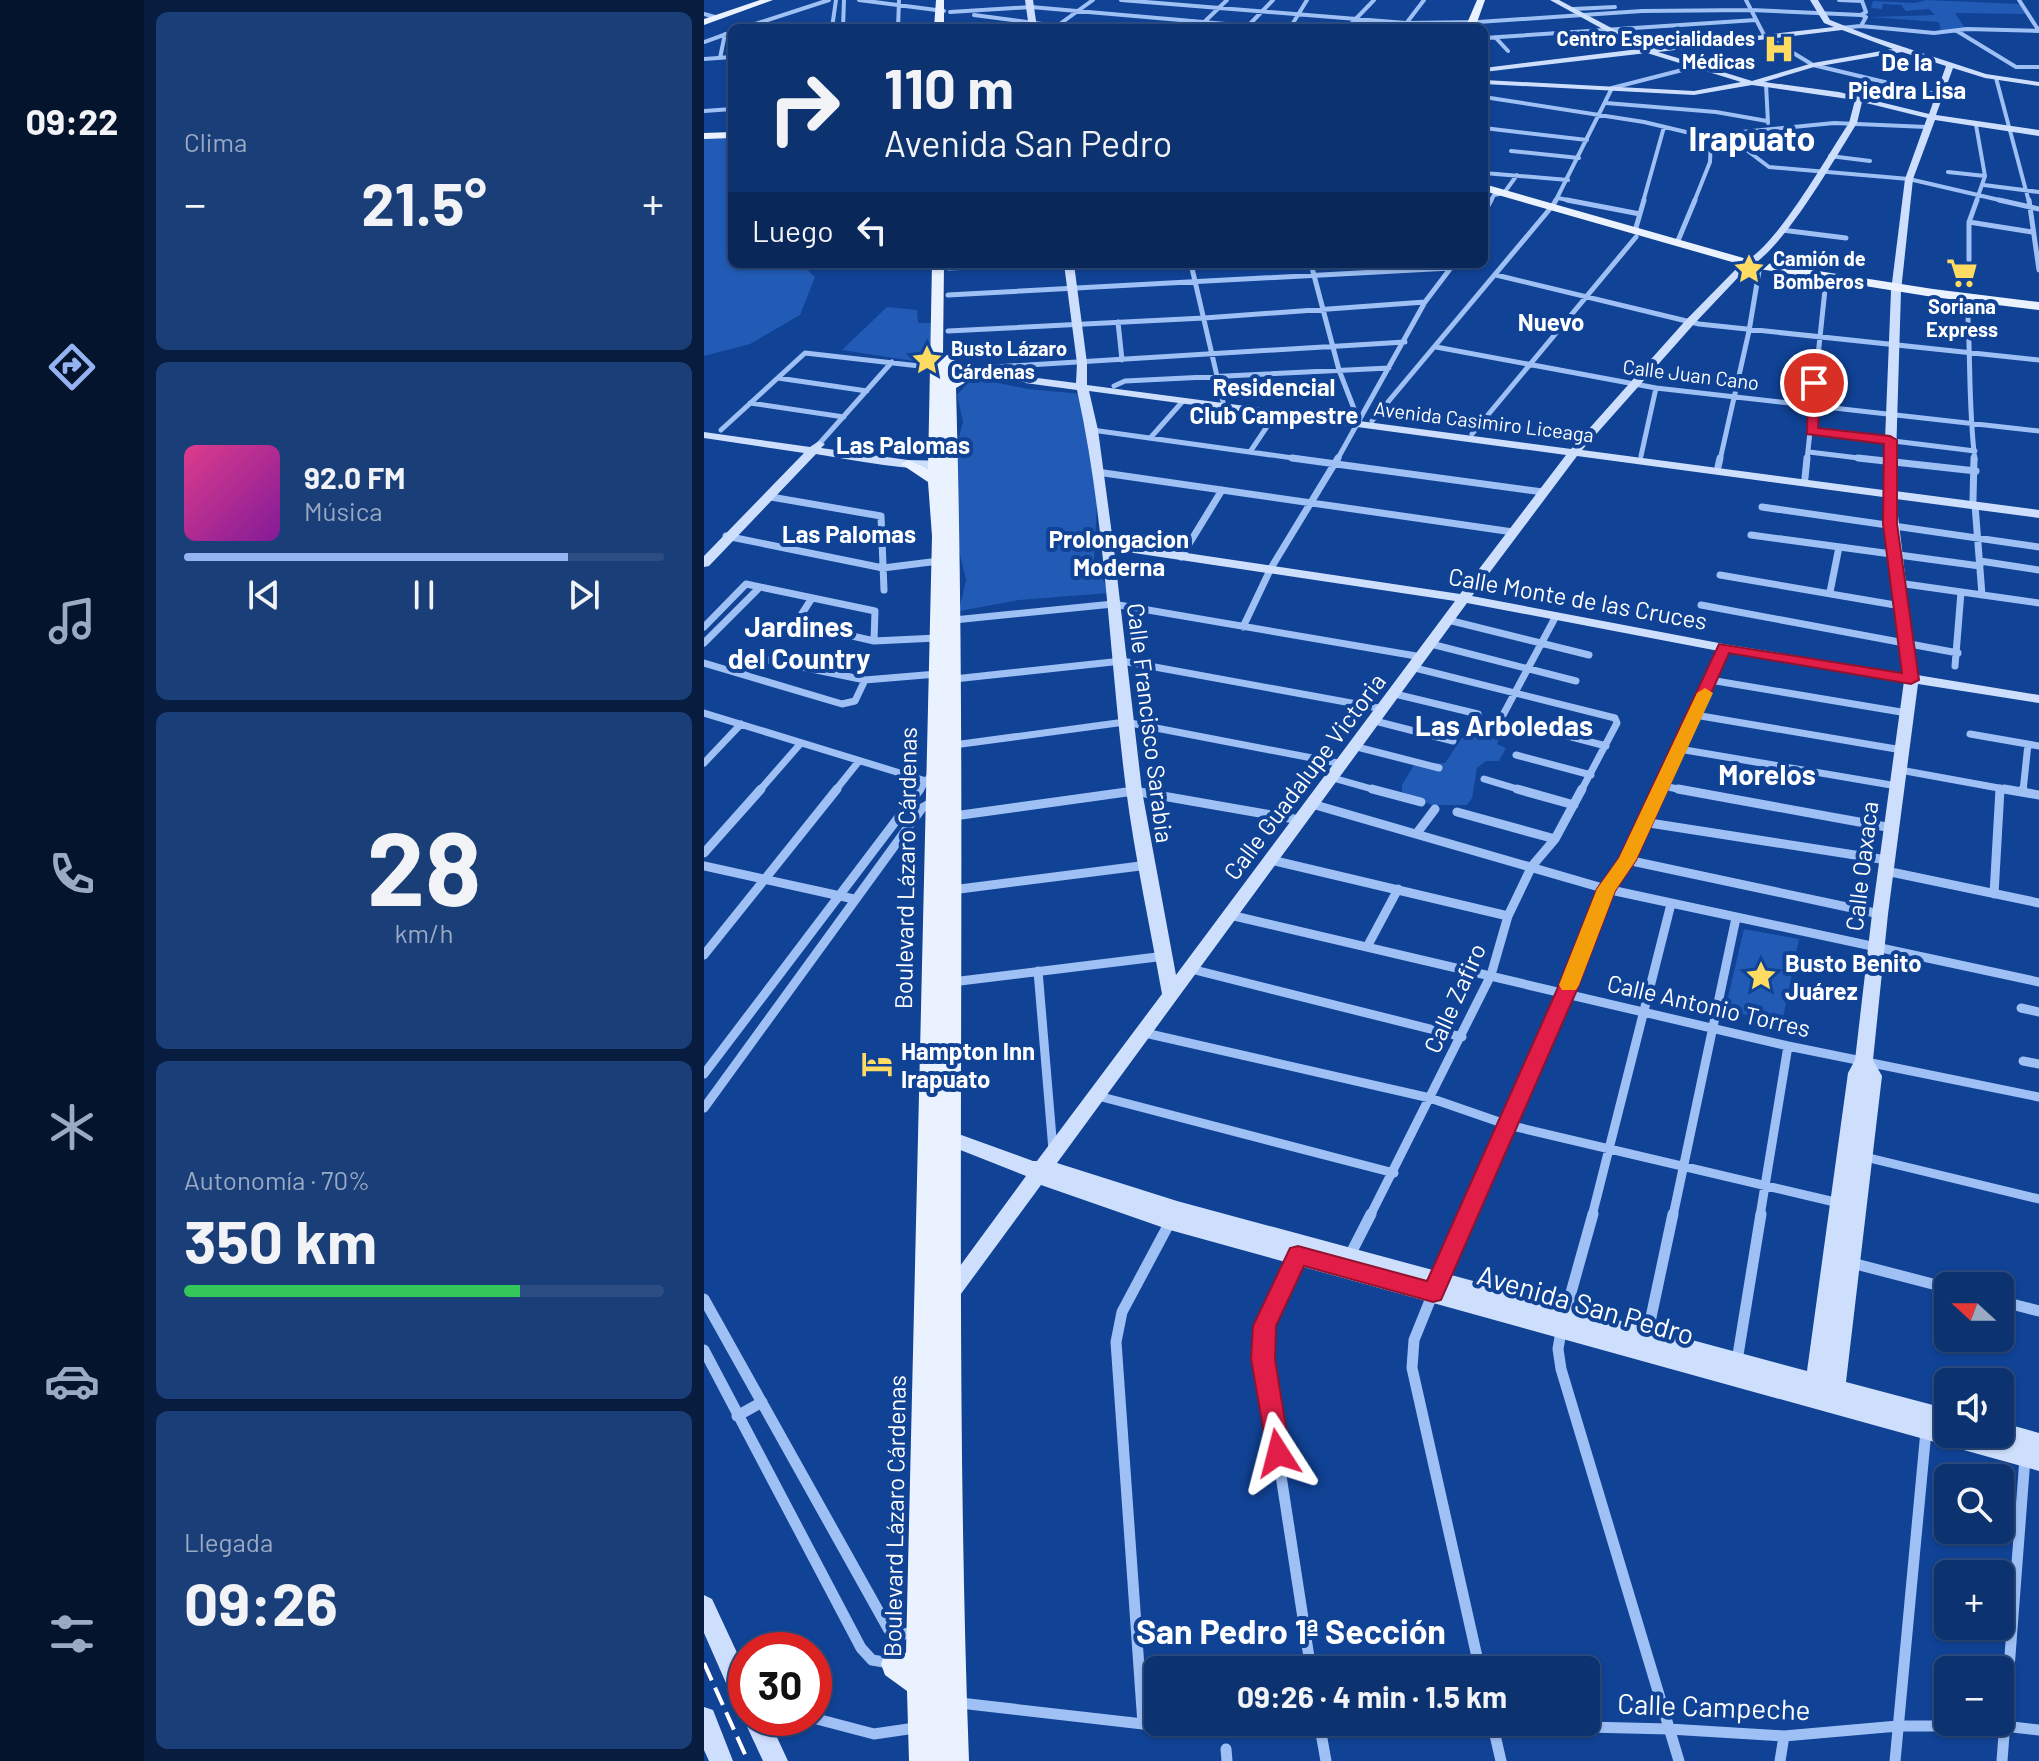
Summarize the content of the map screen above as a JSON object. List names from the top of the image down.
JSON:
{
  "streets": {
    "main road": ["Boulevard Lázaro Cárdenas"],
    "street": [
      "Calle Juan Cano",
      "Avenida Casimiro Liceaga",
      "Calle Monte de las Cruces",
      "Calle Francisco Sarabia",
      "Calle Guadalupe Victoria",
      "Calle Oaxaca",
      "Calle Zafiro",
      "Calle Antonio Torres",
      "Avenida San Pedro",
      "Calle Campeche"
    ]
  },
  "crossings": [
    ["Calle Juan Cano", "Calle Guadalupe Victoria"],
    ["Calle Juan Cano", "Calle Oaxaca"],
    ["Avenida Casimiro Liceaga", "Calle Francisco Sarabia"],
    ["Avenida Casimiro Liceaga", "Calle Guadalupe Victoria"],
    ["Avenida Casimiro Liceaga", "Calle Oaxaca"],
    ["Avenida Casimiro Liceaga", "Boulevard Lázaro Cárdenas"],
    ["Calle Monte de las Cruces", "Calle Francisco Sarabia"],
    ["Calle Monte de las Cruces", "Calle Guadalupe Victoria"],
    ["Calle Monte de las Cruces", "Calle Oaxaca"],
    ["Calle Francisco Sarabia", "Calle Guadalupe Victoria"],
    ["Calle Guadalupe Victoria", "Boulevard Lázaro Cárdenas"],
    ["Calle Guadalupe Victoria", "Calle Antonio Torres"],
    ["Calle Guadalupe Victoria", "Avenida San Pedro"],
    ["Calle Oaxaca", "Calle Antonio Torres"],
    ["Calle Oaxaca", "Avenida San Pedro"],
    ["Boulevard Lázaro Cárdenas", "Avenida San Pedro"],
    ["Calle Zafiro", "Calle Antonio Torres"],
    ["Calle Zafiro", "Avenida San Pedro"]
  ],
  "districts": [
    "De la Piedra Lisa",
    "Irapuato",
    "Nuevo",
    "Residencial Club Campestre",
    "Las Palomas",
    "Las Palomas",
    "Prolongacion Moderna",
    "Jardines del Country",
    "Las Arboledas",
    "Morelos",
    "San Pedro 1ª Sección"
  ],
  "places": {
    "hospital": ["Centro Especialidades Médicas"],
    "place": ["Camión de Bomberos", "Busto Lázaro Cárdenas", "Busto Benito Juárez"],
    "supermarket": ["Soriana Express"],
    "hotel": ["Hampton Inn Irapuato"]
  },
  "north": "left",
  "page": {
    "tabs": "09:22",
    "tile": [
      "Clima",
      ["28", "km/h"],
      ["Autonomía · 70%", "350 km"],
      ["Llegada", "09:26"]
    ],
    "turn": ["110 m", "Avenida San Pedro"],
    "heat": ["−", "21.5°", "+"],
    "then": "Luego",
    "song": ["92.0 FM", "Música"],
    "map_buttons": ["+", "−"],
    "limit": "30",
    "trip": "09:26 · 4 min · 1.5 km"
  }
}
